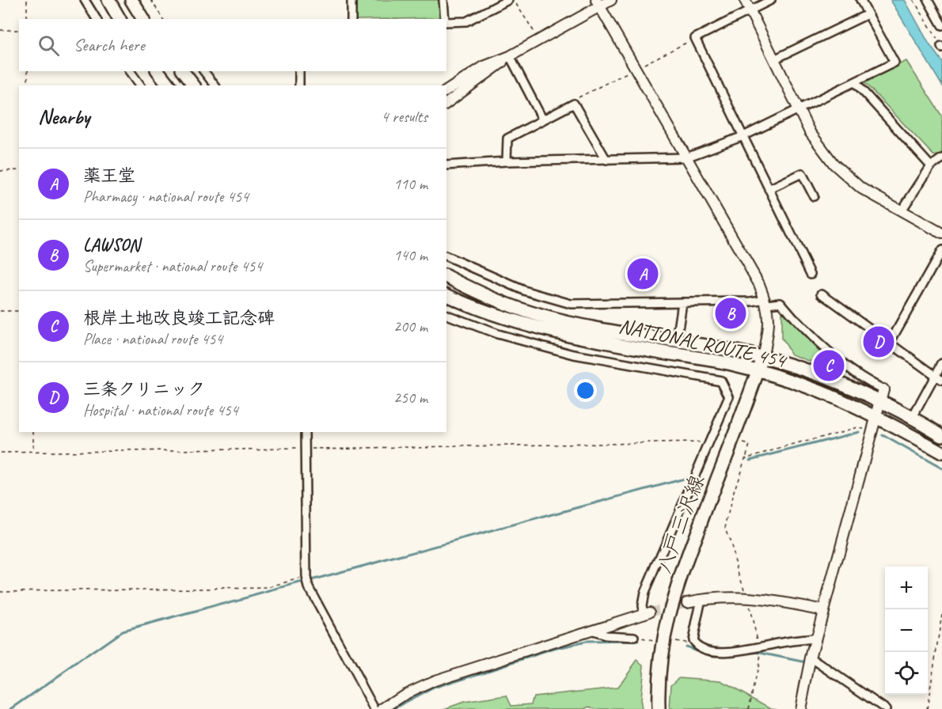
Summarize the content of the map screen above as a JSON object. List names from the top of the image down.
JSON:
{
  "streets": {
    "main road": ["NATIONAL ROUTE 454", "八戸三沢線"]
  },
  "crossings": [
    ["NATIONAL ROUTE 454", "八戸三沢線"]
  ],
  "page": {
    "search": "Search here",
    "heading": ["Nearby", "4 results"],
    "list": [
      {
        "mark": "A",
        "name": "薬王堂",
        "note": "Pharmacy · national route 454",
        "value": "110 m"
      },
      {
        "mark": "B",
        "name": "LAWSON",
        "note": "Supermarket · national route 454",
        "value": "140 m"
      },
      {
        "mark": "C",
        "name": "根岸土地改良竣工記念碑",
        "note": "Place · national route 454",
        "value": "200 m"
      },
      {
        "mark": "D",
        "name": "三条クリニック",
        "note": "Hospital · national route 454",
        "value": "250 m"
      }
    ],
    "pins": [
      "A",
      "B",
      "D",
      "C"
    ],
    "map_buttons": ["+", "−"]
  }
}
